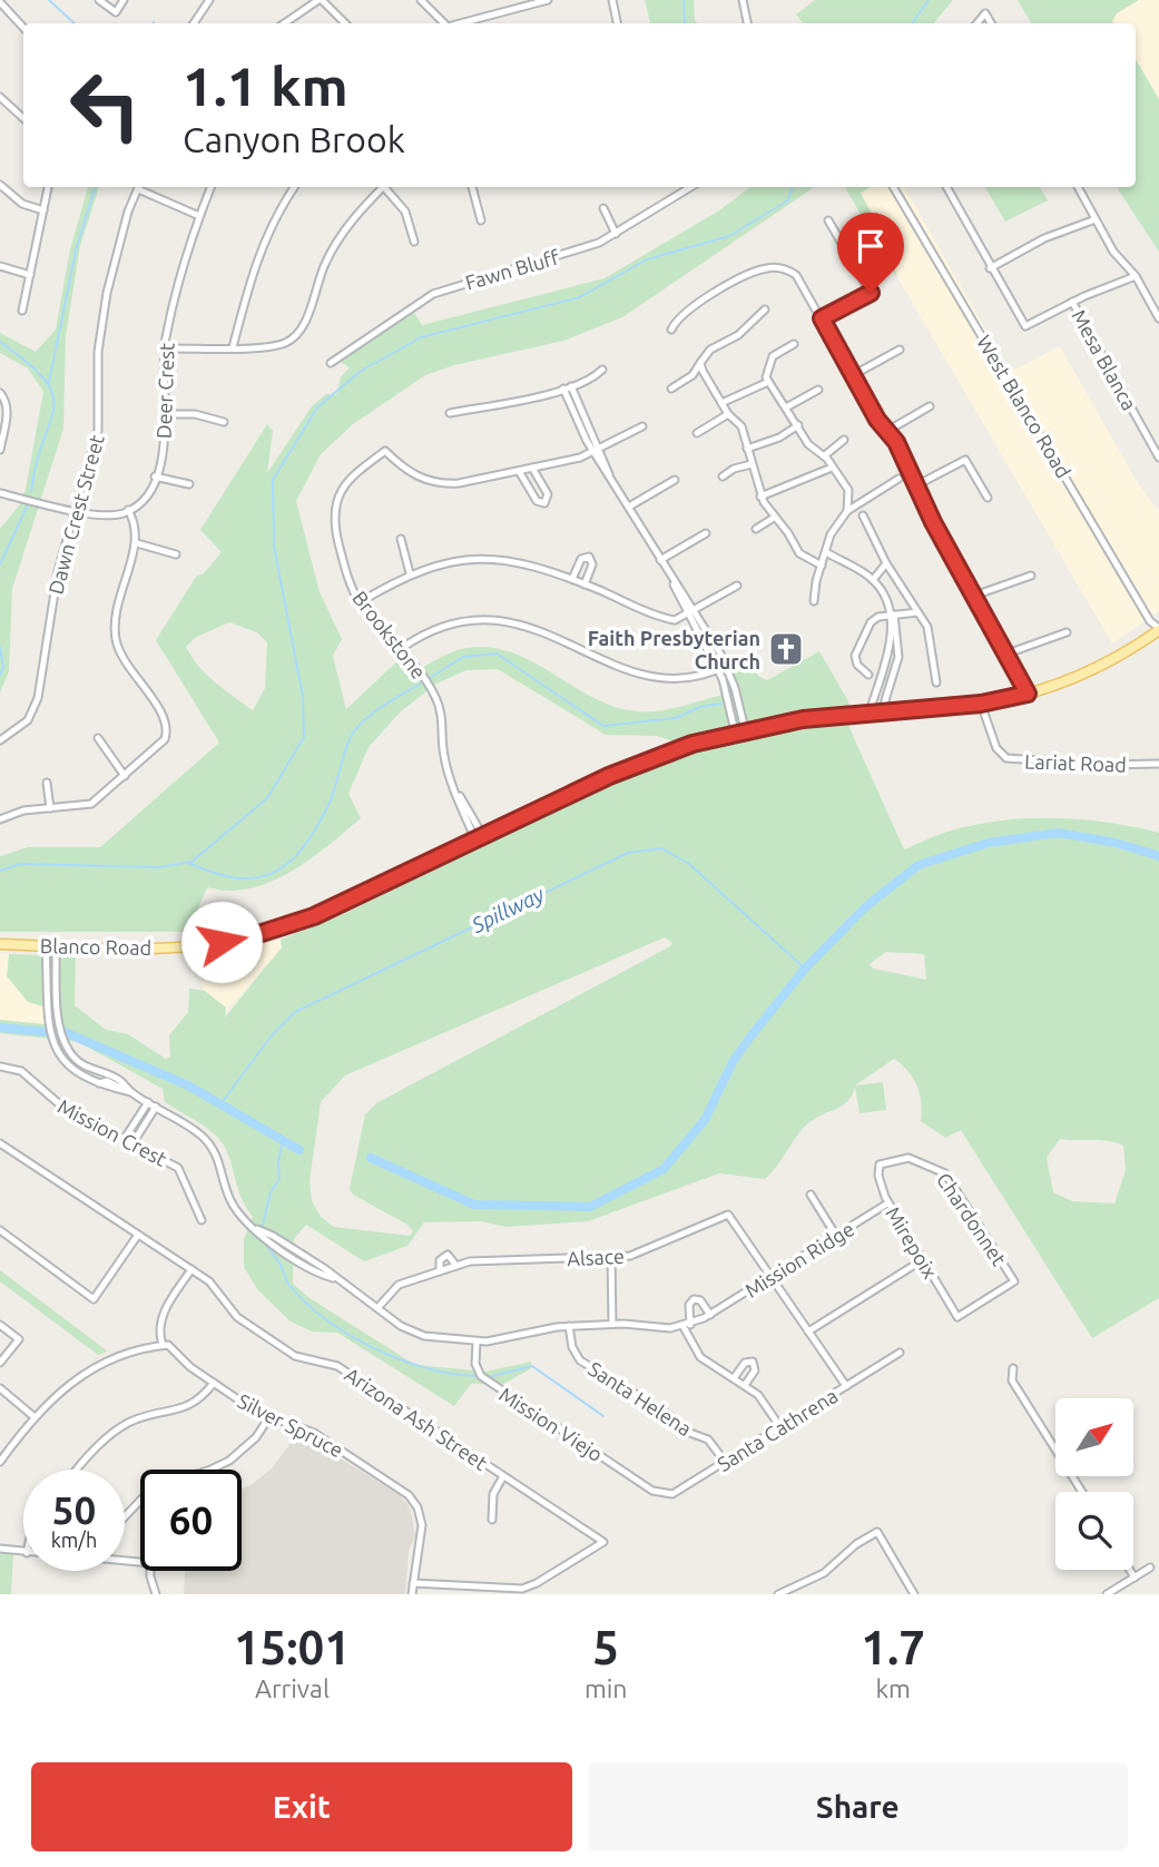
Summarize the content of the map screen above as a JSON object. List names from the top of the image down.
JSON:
{
  "streets": {
    "main road": ["Blanco Road"],
    "street": [
      "Fawn Bluff",
      "Mesa Blanca",
      "Deer Crest",
      "West Blanco Road",
      "Dawn Crest Street",
      "Brookstone",
      "Lariat Road",
      "Mission Crest",
      "Chardonnet",
      "Mirepoix",
      "Alsace",
      "Mission Ridge",
      "Santa Helena",
      "Arizona Ash Street",
      "Mission Viejo",
      "Silver Spruce",
      "Santa Cathrena"
    ]
  },
  "crossings": [
    ["West Blanco Road", "Blanco Road"],
    ["Brookstone", "Blanco Road"],
    ["Lariat Road", "Blanco Road"],
    ["Blanco Road", "Mission Ridge"],
    ["Chardonnet", "Mirepoix"],
    ["Mirepoix", "Mission Ridge"],
    ["Alsace", "Mission Ridge"],
    ["Mission Ridge", "Santa Helena"],
    ["Mission Ridge", "Mission Viejo"],
    ["Santa Helena", "Santa Cathrena"],
    ["Arizona Ash Street", "Silver Spruce"],
    ["Mission Viejo", "Santa Cathrena"]
  ],
  "water": ["Spillway"],
  "places": {
    "church": ["Faith Presbyterian Church"]
  },
  "north": "top right",
  "page": {
    "turn": ["1.1 km", "Canyon Brook"],
    "speed": "50 km/h",
    "limit": "60",
    "eta": [
      "15:01",
      "Arrival",
      "5",
      "min",
      "1.7",
      "km"
    ],
    "buttons": ["Exit", "Share"]
  }
}
